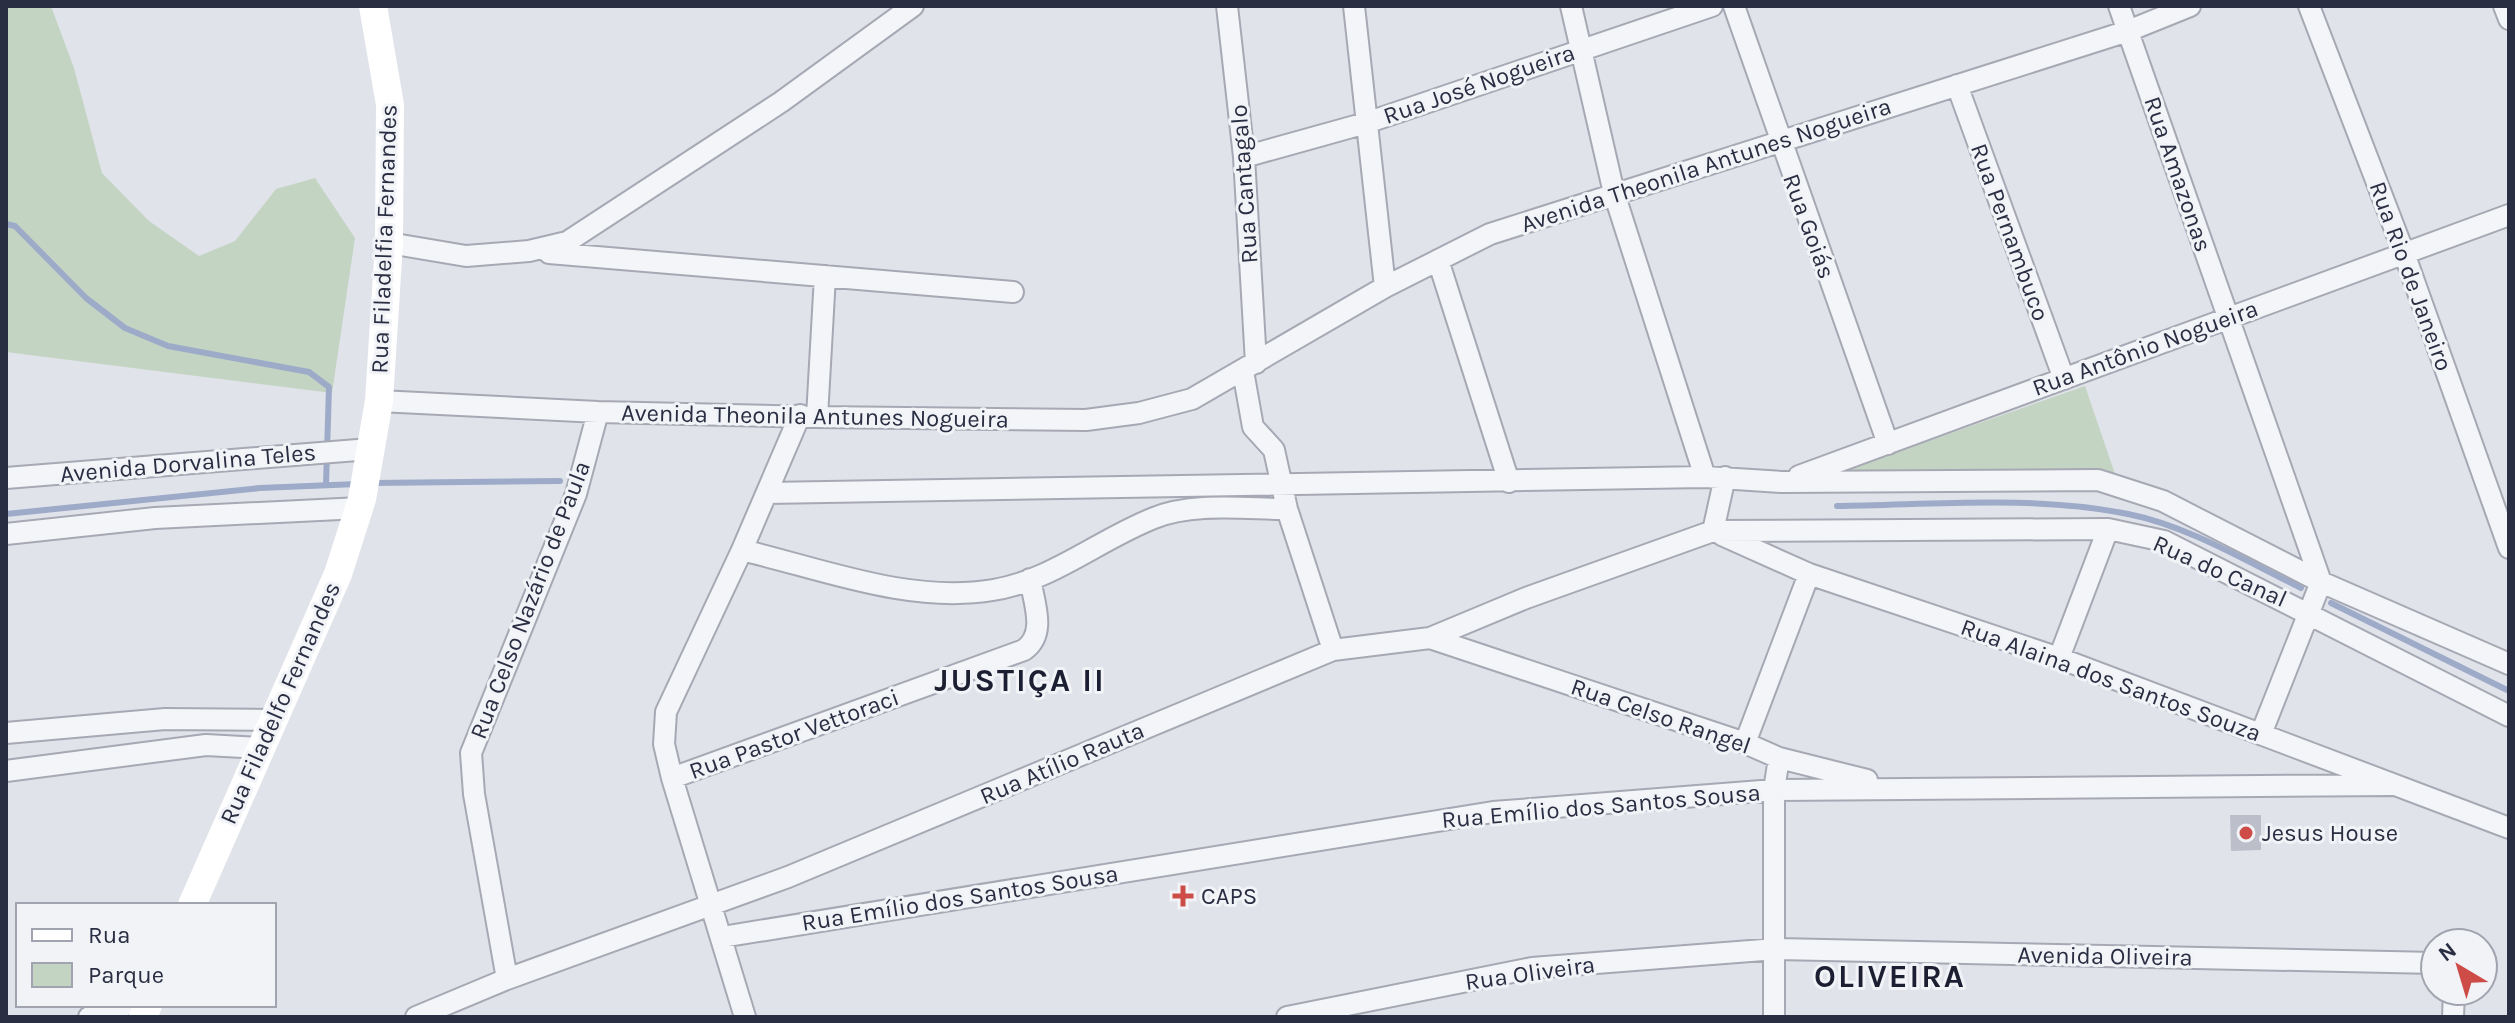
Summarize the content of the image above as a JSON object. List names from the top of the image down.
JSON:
{
  "streets": {
    "main road": ["Rua Filadelfia Fernandes", "Rua Filadelfo Fernandes"],
    "street": [
      "Rua José Nogueira",
      "Avenida Theonila Antunes Nogueira",
      "Rua Amazonas",
      "Rua Cantagalo",
      "Rua Goiás",
      "Rua Pernambuco",
      "Rua Rio de Janeiro",
      "Rua Antônio Nogueira",
      "Avenida Dorvalina Teles",
      "Rua do Canal",
      "Rua Celso Nazário de Paula",
      "Rua Alaina dos Santos Souza",
      "Rua Celso Rangel",
      "Rua Pastor Vettoraci",
      "Rua Atílio Rauta",
      "Rua Emílio dos Santos Sousa",
      "Avenida Oliveira",
      "Rua Oliveira"
    ]
  },
  "crossings": [
    ["Rua José Nogueira", "Rua Cantagalo"],
    ["Avenida Theonila Antunes Nogueira", "Rua Amazonas"],
    ["Avenida Theonila Antunes Nogueira", "Rua Cantagalo"],
    ["Avenida Theonila Antunes Nogueira", "Rua Goiás"],
    ["Avenida Theonila Antunes Nogueira", "Rua Pernambuco"],
    ["Avenida Theonila Antunes Nogueira", "Rua Filadelfia Fernandes"],
    ["Avenida Theonila Antunes Nogueira", "Rua Celso Nazário de Paula"],
    ["Rua Amazonas", "Rua Antônio Nogueira"],
    ["Rua Amazonas", "Rua do Canal"],
    ["Rua Goiás", "Rua Antônio Nogueira"],
    ["Rua Pernambuco", "Rua Antônio Nogueira"],
    ["Rua Filadelfia Fernandes", "Avenida Dorvalina Teles"],
    ["Rua Filadelfia Fernandes", "Rua Filadelfo Fernandes"],
    ["Rua Rio de Janeiro", "Rua Antônio Nogueira"],
    ["Rua Antônio Nogueira", "Rua do Canal"],
    ["Avenida Dorvalina Teles", "Rua Filadelfo Fernandes"],
    ["Rua do Canal", "Rua Alaina dos Santos Souza"],
    ["Rua do Canal", "Rua Atílio Rauta"],
    ["Rua Celso Nazário de Paula", "Rua Atílio Rauta"],
    ["Rua Alaina dos Santos Souza", "Rua Atílio Rauta"],
    ["Rua Alaina dos Santos Souza", "Rua Emílio dos Santos Sousa"],
    ["Rua Celso Rangel", "Rua Atílio Rauta"],
    ["Rua Celso Rangel", "Rua Emílio dos Santos Sousa"],
    ["Avenida Oliveira", "Rua Oliveira"]
  ],
  "districts": ["JUSTIÇA II", "OLIVEIRA"],
  "places": {
    "other": ["Jesus House"],
    "health": ["CAPS"]
  },
  "legend": ["Rua", "Parque"],
  "north": "top left"
}
